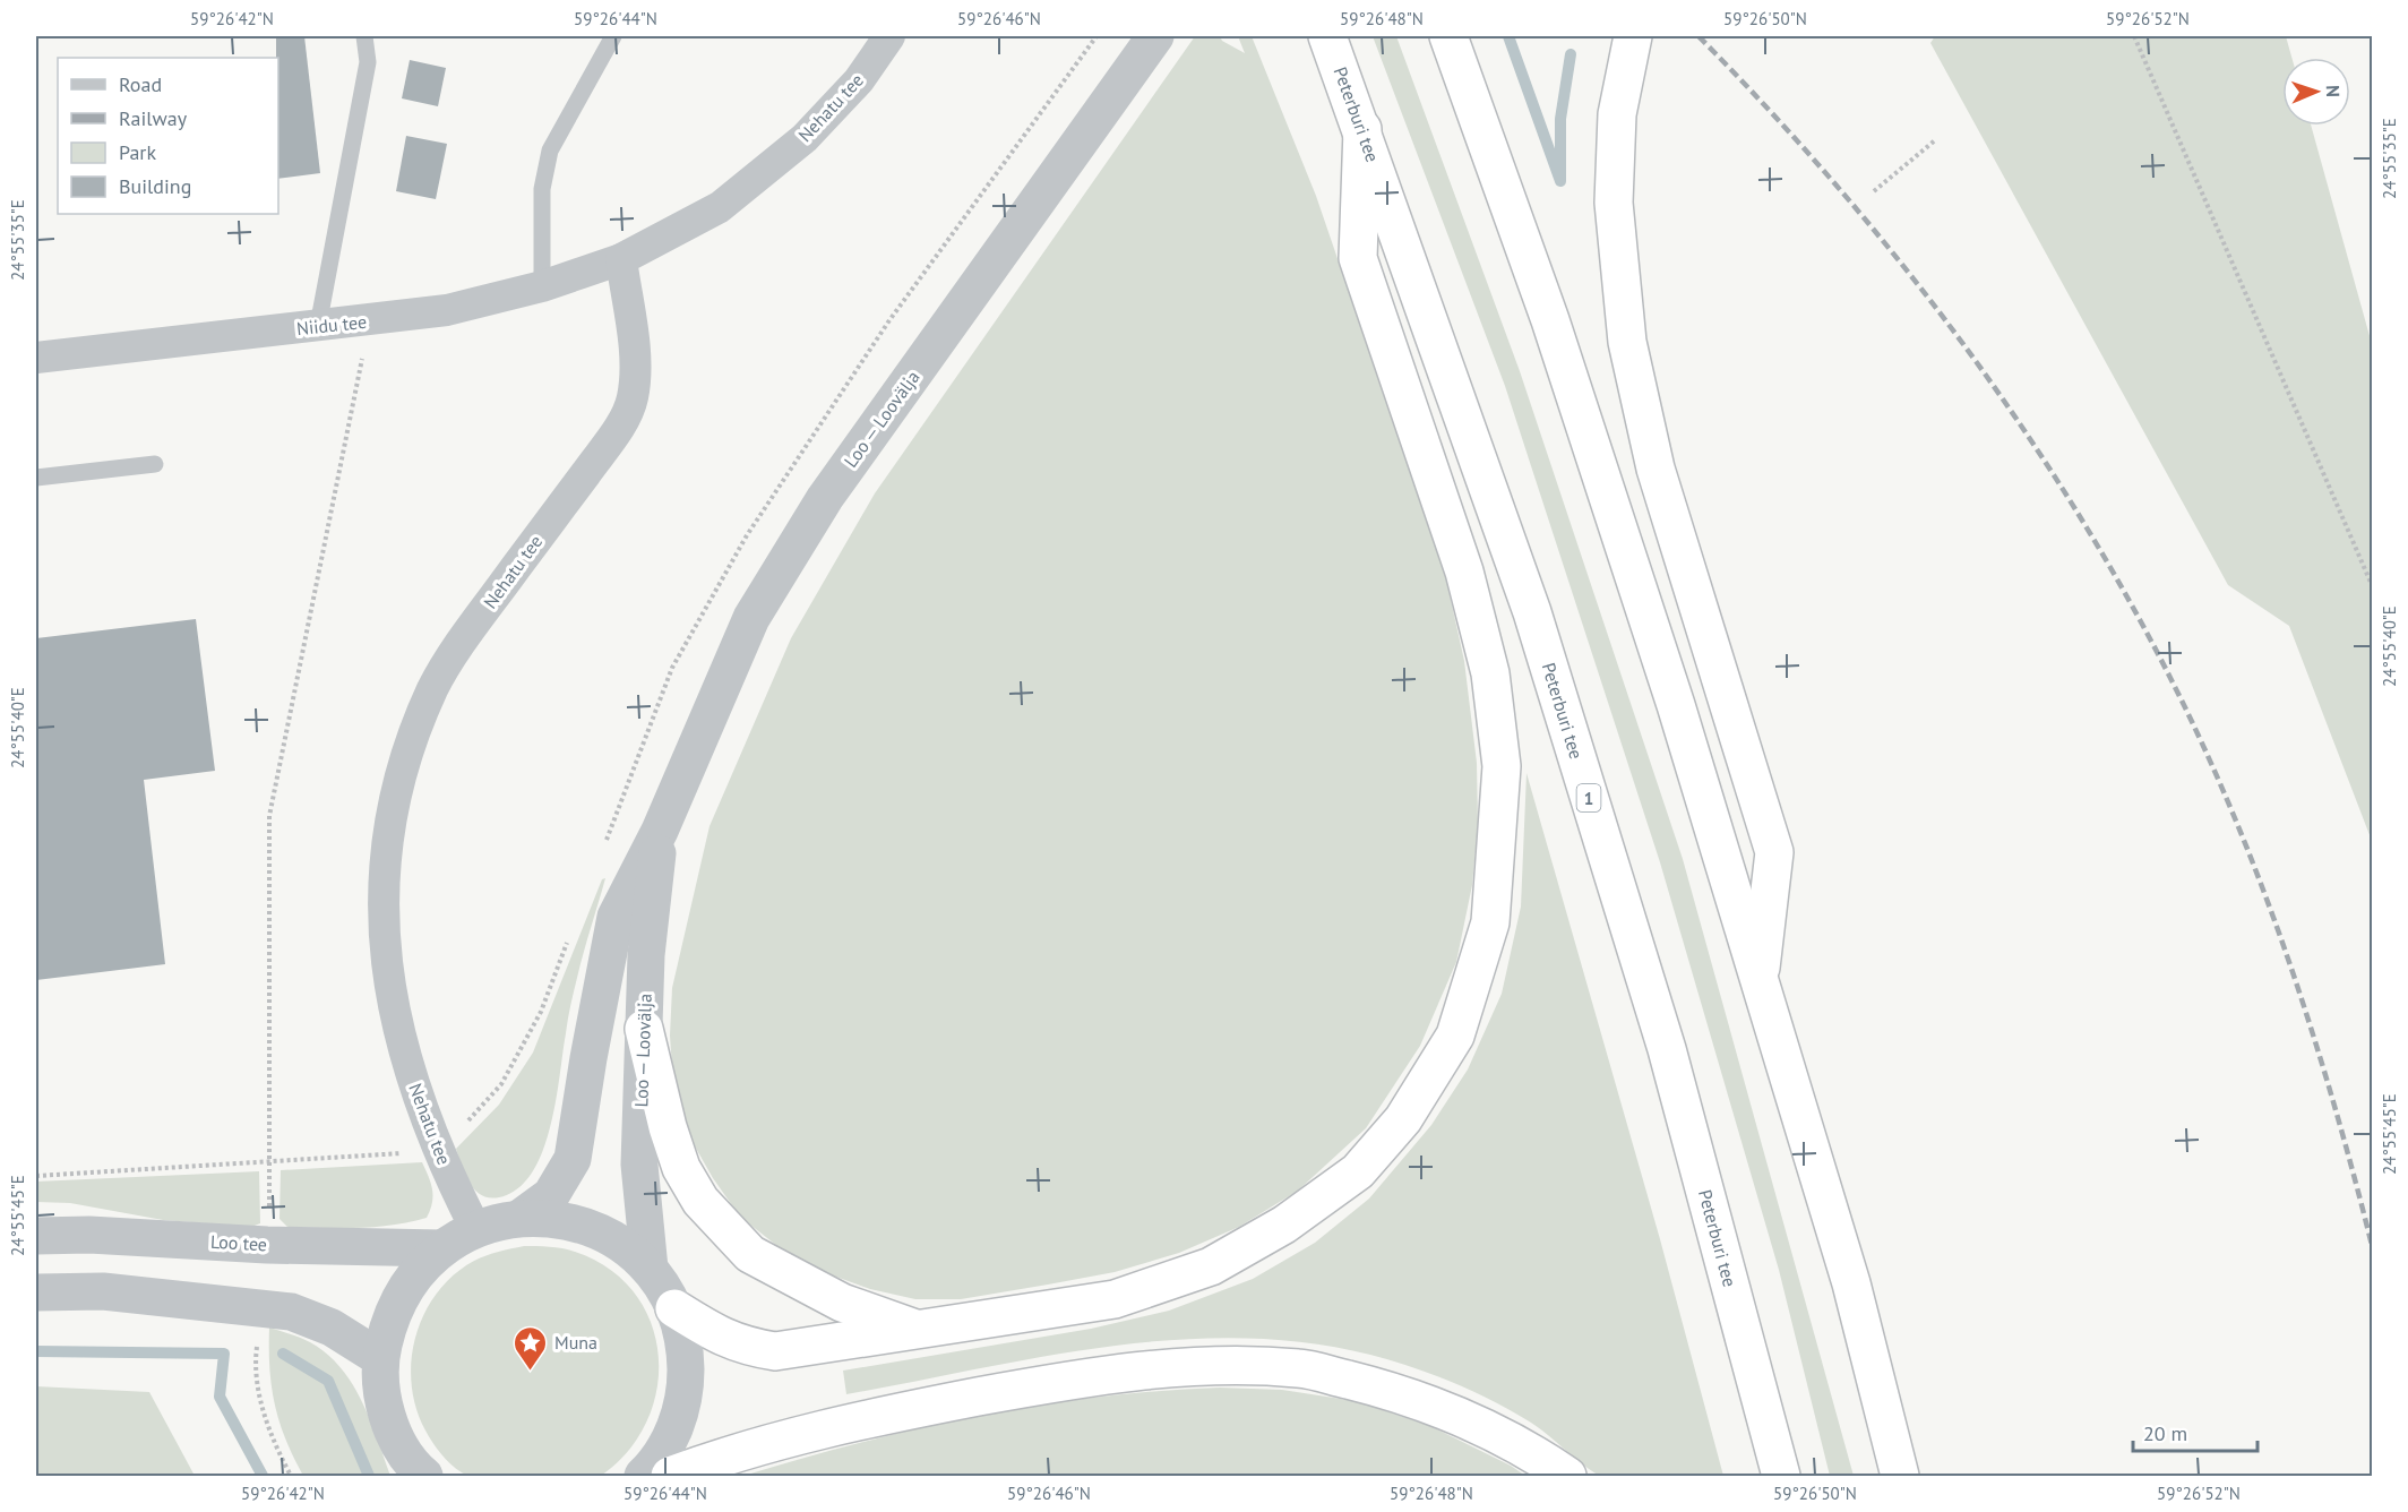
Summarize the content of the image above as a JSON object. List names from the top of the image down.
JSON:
{
  "streets": {
    "highway": ["Peterburi tee", "1"],
    "street": [
      "Nehatu tee",
      "Niidu tee",
      "Loo — Loovälja",
      "Loo tee"
    ]
  },
  "crossings": [
    ["Nehatu tee", "Niidu tee"]
  ],
  "places": {
    "place": ["Muna"]
  },
  "legend": [
    "Road",
    "Railway",
    "Park",
    "Building"
  ],
  "scale_bar": "20 m",
  "north": "right",
  "coordinates": [
    "59°26'42\"N",
    "59°26'44\"N",
    "59°26'46\"N",
    "59°26'48\"N",
    "59°26'50\"N",
    "59°26'52\"N",
    "24°55'35\"E",
    "24°55'40\"E",
    "24°55'45\"E"
  ]
}
